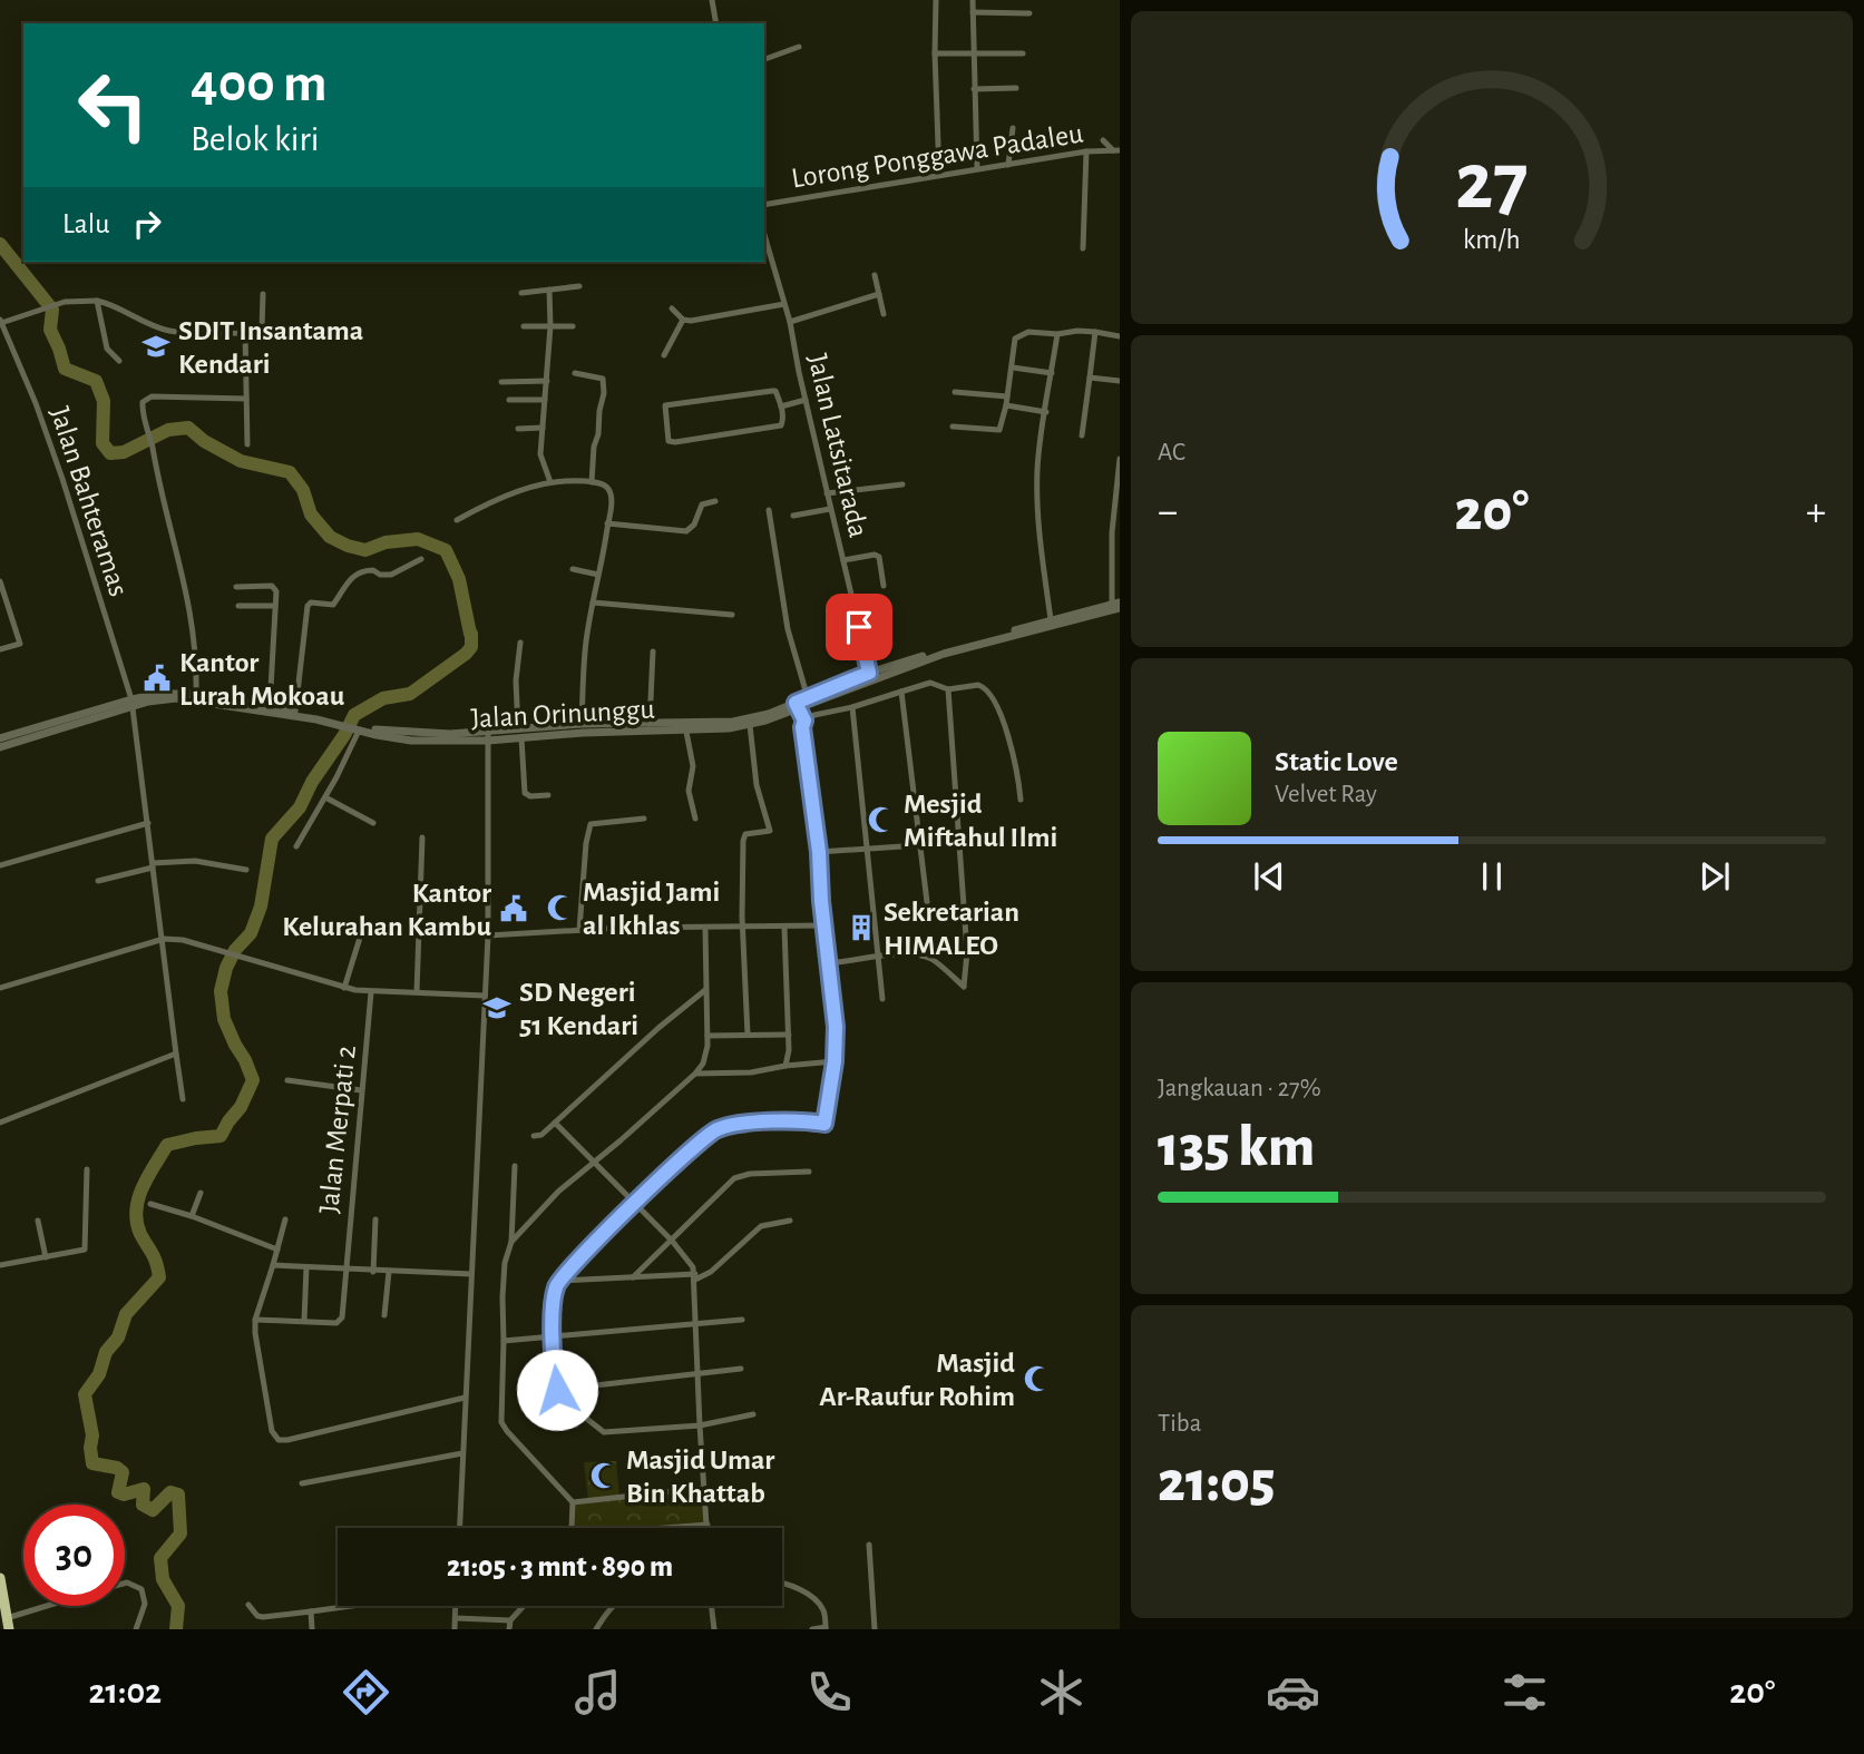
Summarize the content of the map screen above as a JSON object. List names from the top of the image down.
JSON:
{
  "streets": {
    "street": [
      "Lorong Ponggawa Padaleu",
      "Jalan Latsitarada",
      "Jalan Bahteramas",
      "Jalan Orinunggu",
      "Jalan Merpati 2"
    ]
  },
  "crossings": [
    ["Jalan Latsitarada", "Jalan Orinunggu"],
    ["Jalan Bahteramas", "Jalan Orinunggu"]
  ],
  "places": {
    "school or university": ["SDIT Insantama Kendari", "SD Negeri 51 Kendari"],
    "public building": ["Kantor Lurah Mokoau", "Kantor Kelurahan Kambu"],
    "mosque": [
      "Mesjid Miftahul Ilmi",
      "Masjid Jami al Ikhlas",
      "Masjid Ar-Raufur Rohim",
      "Masjid Umar Bin Khattab"
    ],
    "building": ["Sekretarian HIMALEO"]
  },
  "page": {
    "turn": ["400 m", "Belok kiri"],
    "then": "Lalu",
    "tile": [
      "AC",
      ["Jangkauan · 27%", "135 km"],
      ["Tiba", "21:05"]
    ],
    "heat": ["−", "20°", "+"],
    "song": ["Static Love", "Velvet Ray"],
    "limit": "30",
    "trip": "21:05 · 3 mnt · 890 m",
    "tabs": ["21:02", "20°"],
    "gauge": ["27", "km/h"]
  }
}
